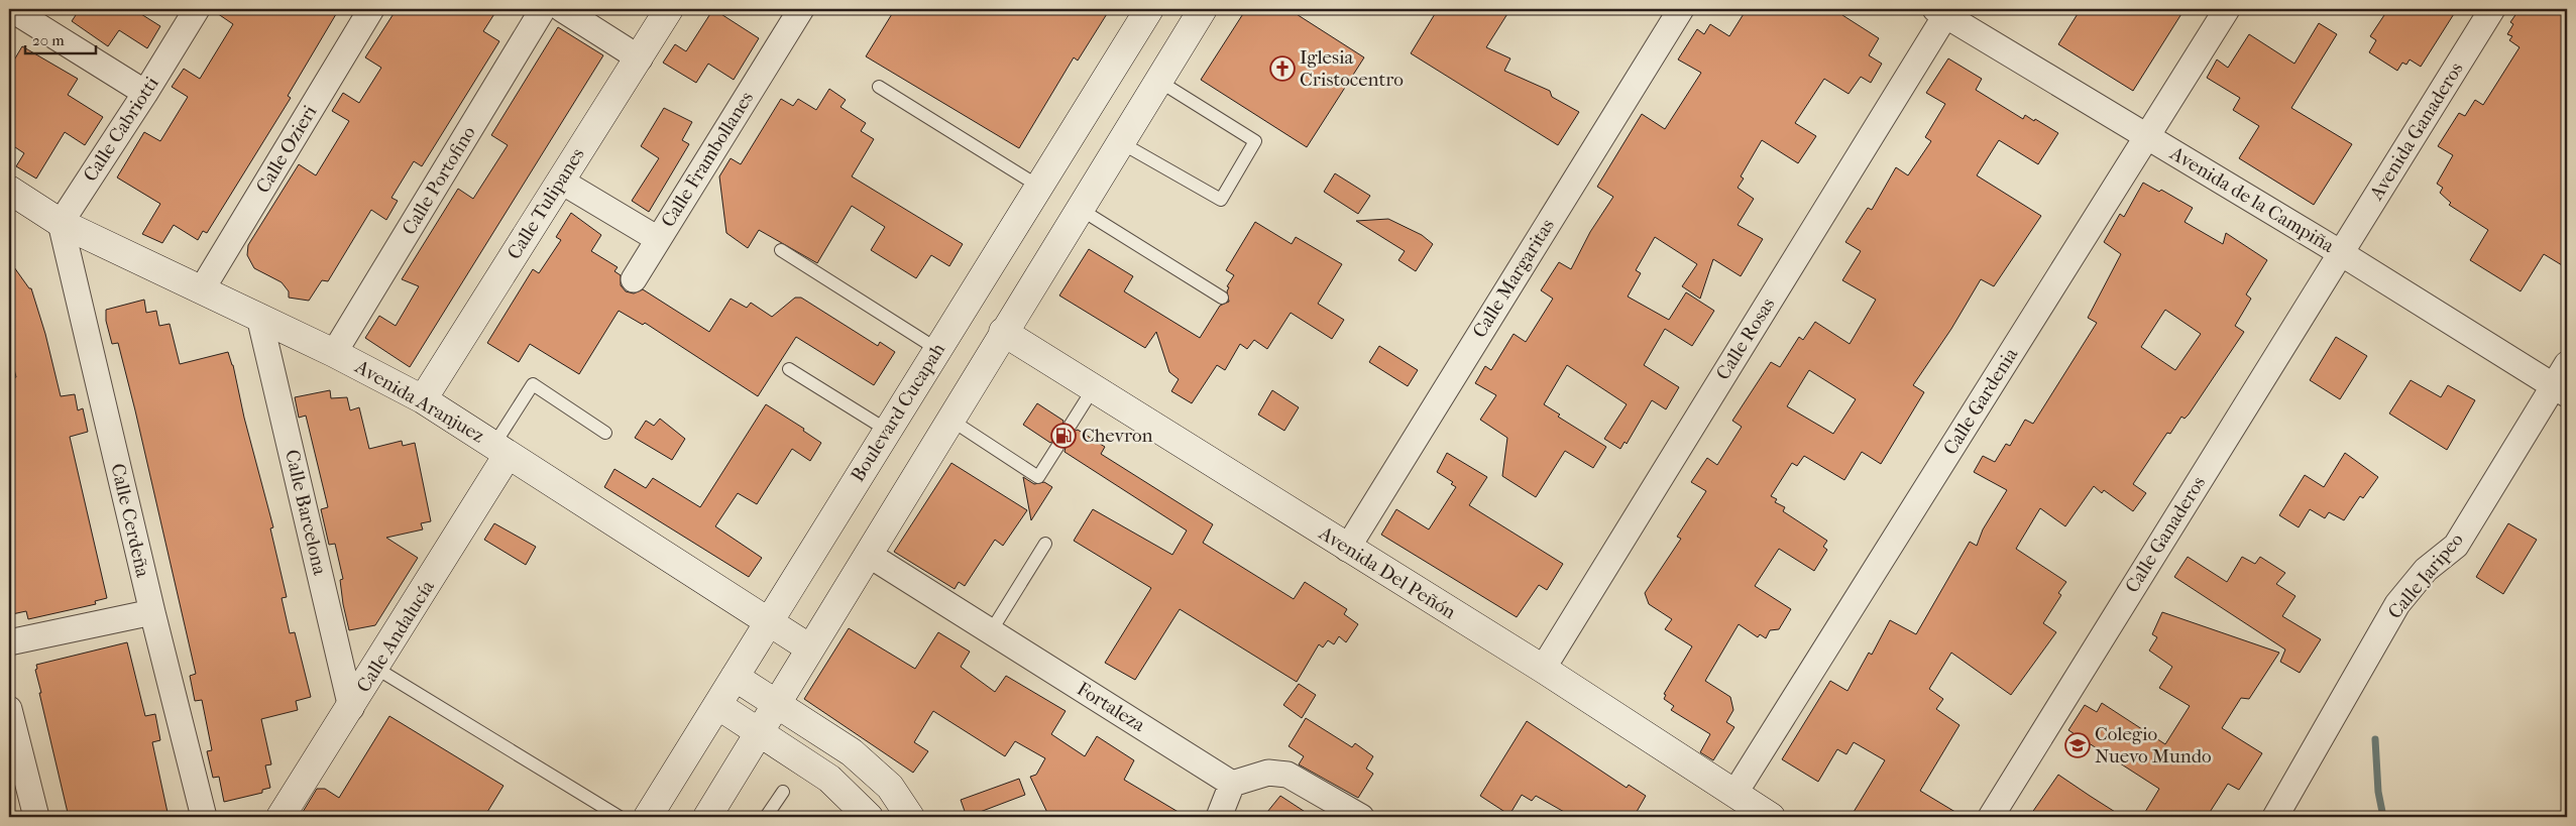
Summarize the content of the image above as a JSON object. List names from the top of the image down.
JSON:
{
  "streets": {
    "street": [
      "Calle Cabriotti",
      "Avenida Ganaderos",
      "Calle Ozieri",
      "Calle Frambollanes",
      "Calle Portofino",
      "Avenida de la Campiña",
      "Calle Tulipanes",
      "Calle Margaritas",
      "Calle Rosas",
      "Avenida Aranjuez",
      "Calle Gardenia",
      "Boulevard Cucapah",
      "Calle Barcelona",
      "Calle Cerdeña",
      "Calle Ganaderos",
      "Avenida Del Peñón",
      "Calle Jaripeo",
      "Calle Andalucía",
      "Fortaleza"
    ]
  },
  "crossings": [
    ["Calle Cabriotti", "Avenida Aranjuez"],
    ["Calle Cabriotti", "Calle Cerdeña"],
    ["Avenida Ganaderos", "Avenida de la Campiña"],
    ["Avenida Ganaderos", "Calle Ganaderos"],
    ["Calle Ozieri", "Avenida Aranjuez"],
    ["Calle Frambollanes", "Calle Tulipanes"],
    ["Calle Portofino", "Avenida Aranjuez"],
    ["Avenida de la Campiña", "Calle Rosas"],
    ["Avenida de la Campiña", "Calle Gardenia"],
    ["Avenida de la Campiña", "Calle Ganaderos"],
    ["Avenida de la Campiña", "Calle Jaripeo"],
    ["Calle Tulipanes", "Avenida Aranjuez"],
    ["Calle Margaritas", "Avenida Del Peñón"],
    ["Calle Rosas", "Avenida Del Peñón"],
    ["Avenida Aranjuez", "Boulevard Cucapah"],
    ["Avenida Aranjuez", "Calle Barcelona"],
    ["Avenida Aranjuez", "Calle Cerdeña"],
    ["Avenida Aranjuez", "Calle Andalucía"],
    ["Calle Gardenia", "Avenida Del Peñón"],
    ["Calle Barcelona", "Calle Andalucía"]
  ],
  "places": {
    "church": ["Iglesia Cristocentro"],
    "fuel station": ["Chevron"],
    "school or university": ["Colegio Nuevo Mundo"]
  },
  "scale_bar": "20 m"
}
